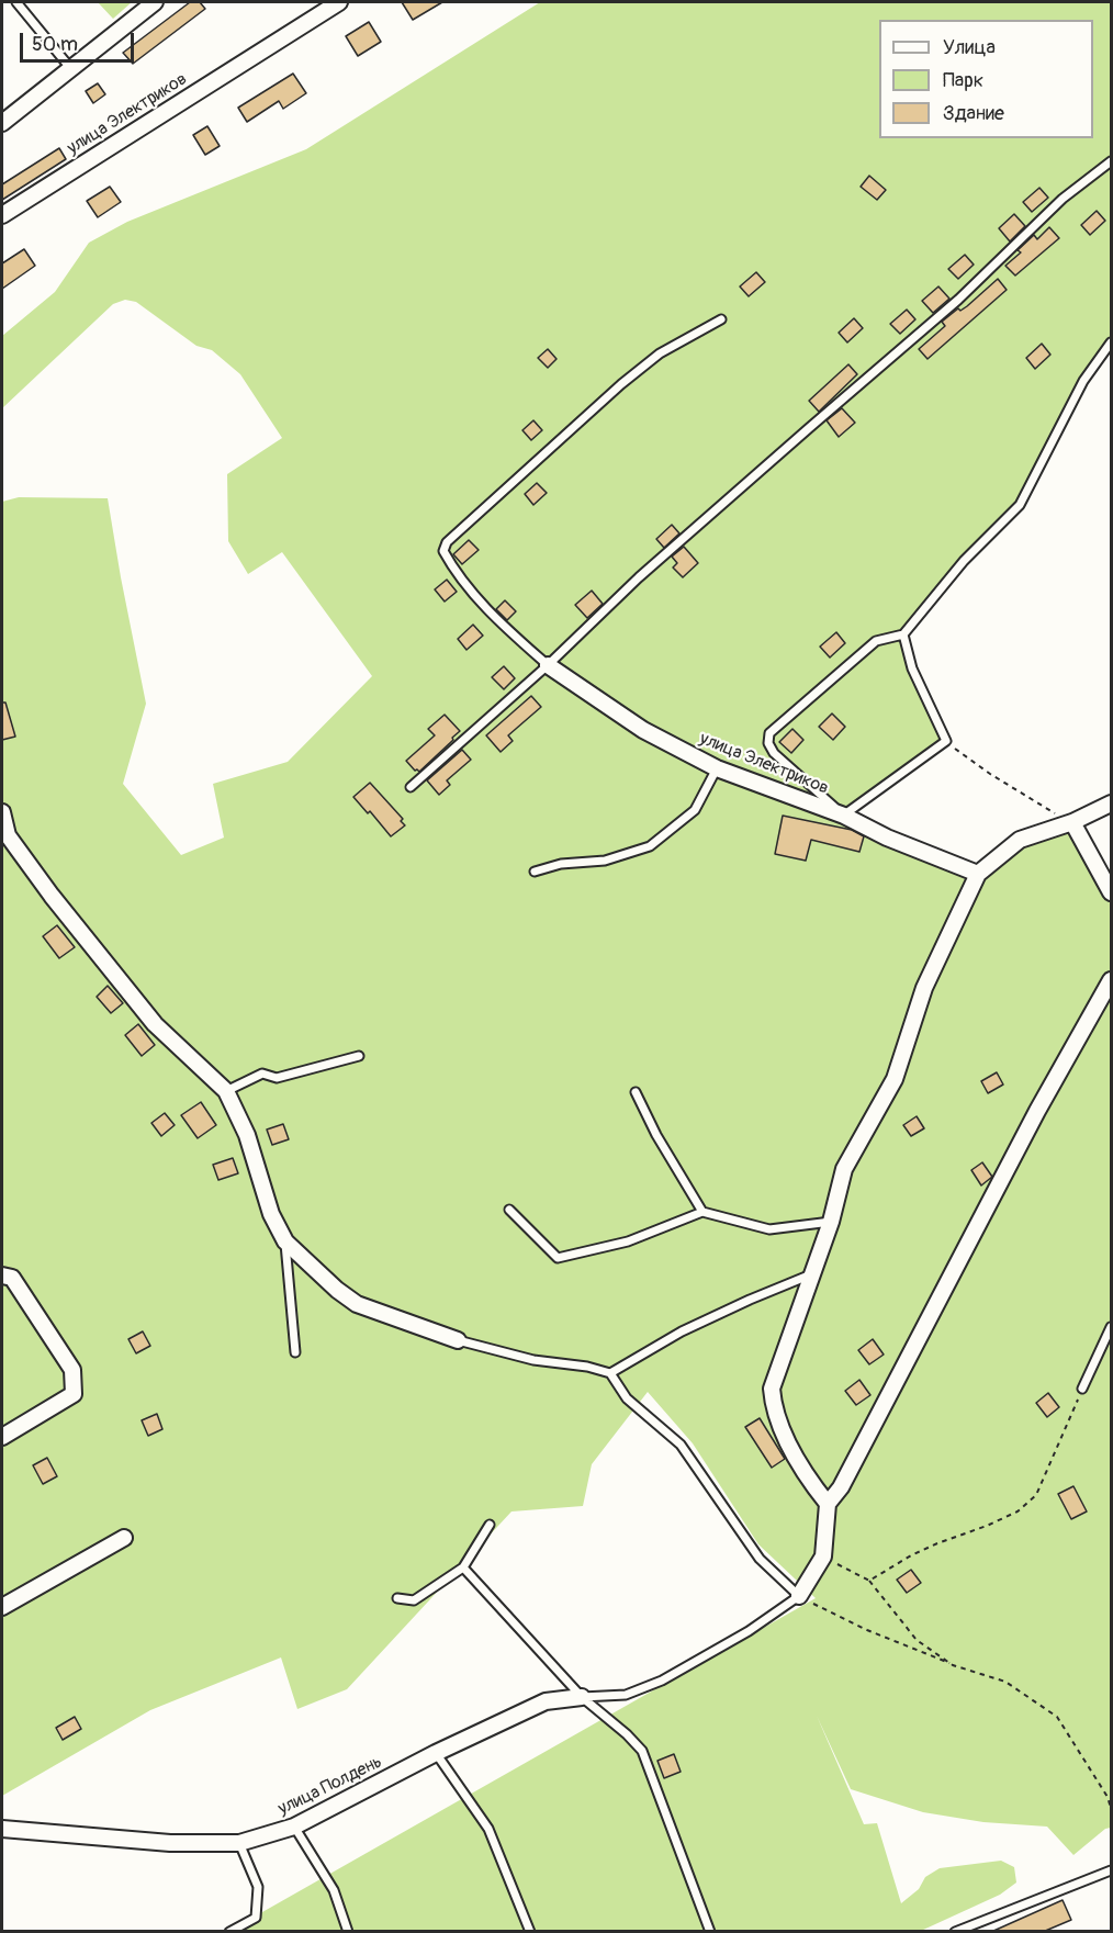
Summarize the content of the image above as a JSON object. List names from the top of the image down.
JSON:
{
  "streets": {
    "street": ["улица Электриков", "улица Полдень"]
  },
  "legend": ["Улица", "Парк", "Здание"],
  "scale_bar": "50 m"
}
